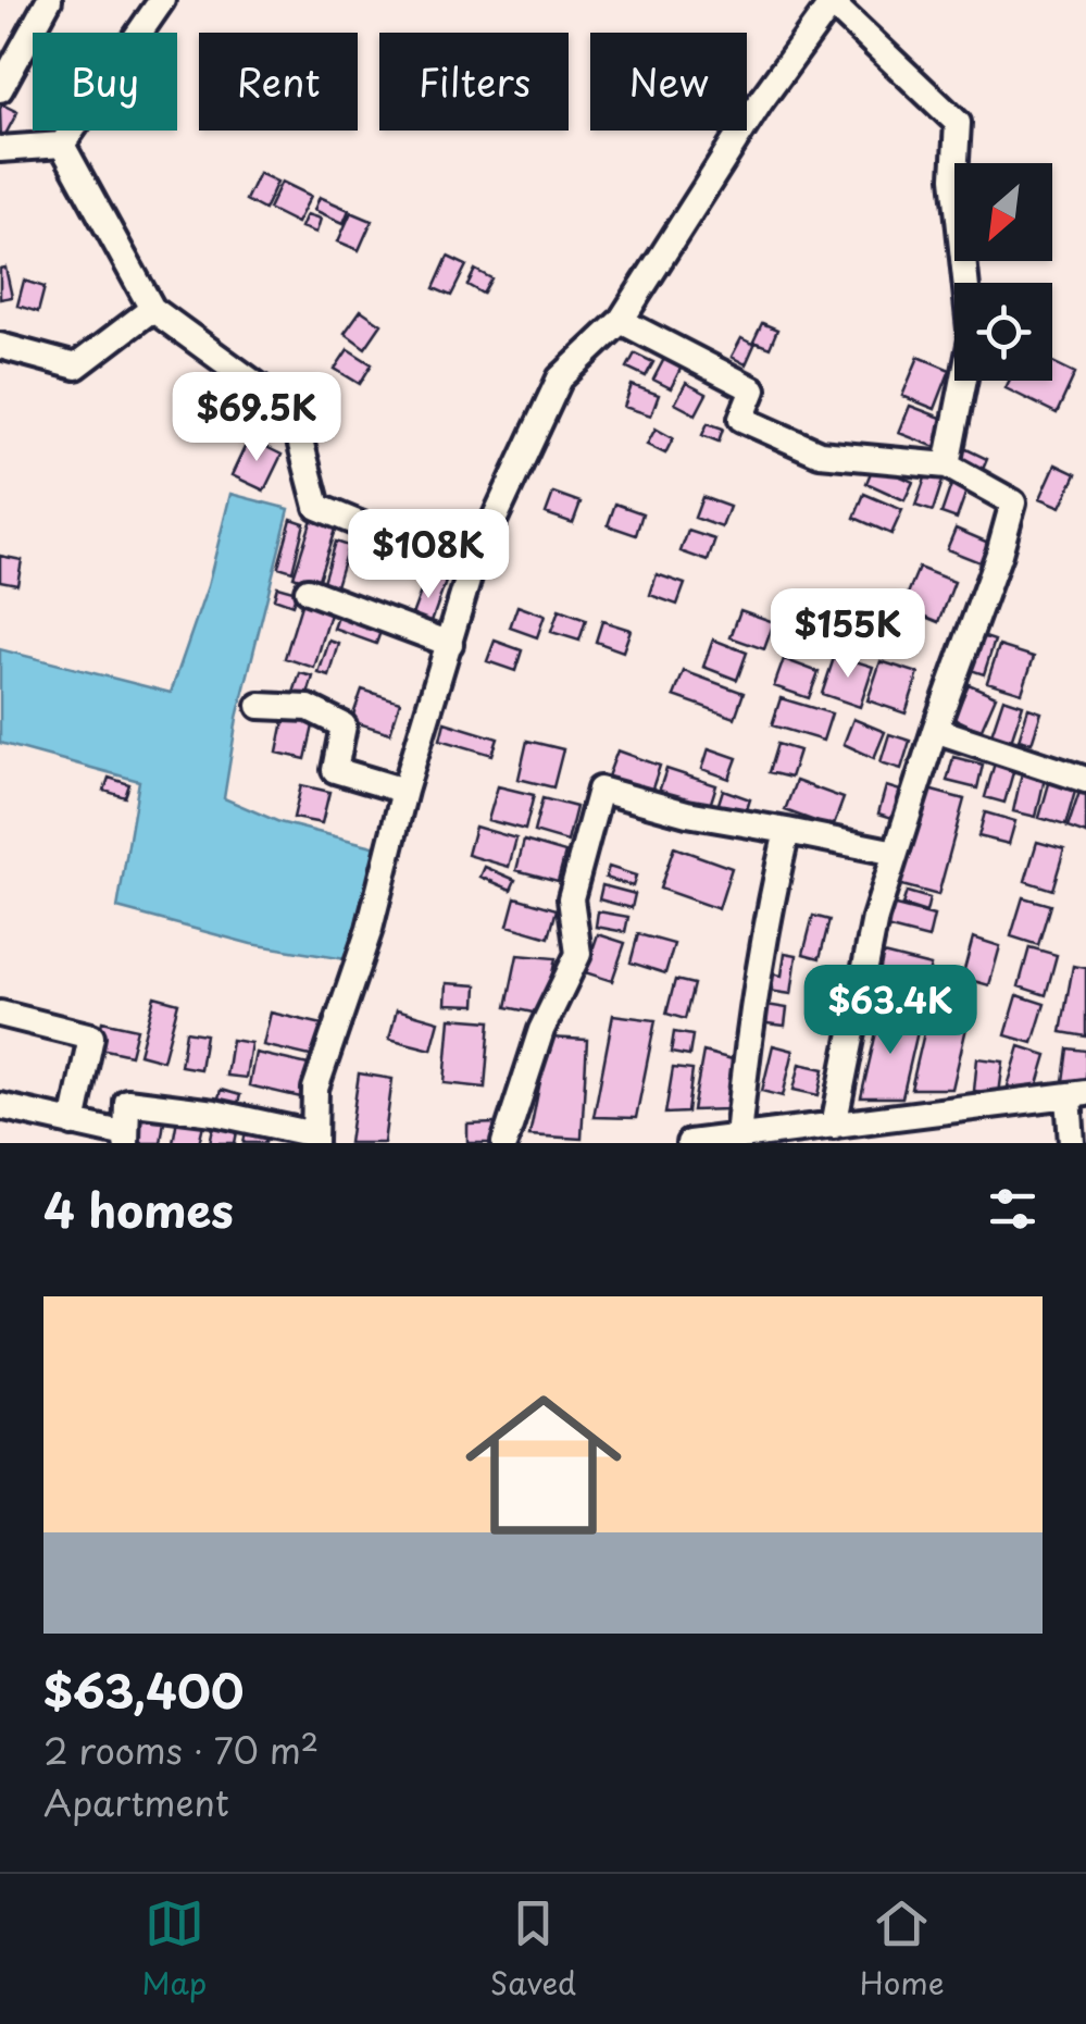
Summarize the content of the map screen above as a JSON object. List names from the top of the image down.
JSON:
{
  "north": "bottom left",
  "page": {
    "chip": [
      "Buy",
      "Rent",
      "Filters",
      "New"
    ],
    "price": [
      "$69.5K",
      "$108K",
      "$155K",
      "$63.4K"
    ],
    "heading": "4 homes",
    "list": [
      {
        "name": "$63,400",
        "note": "2 rooms · 70 m² · Apartment"
      }
    ],
    "tabs": ["Map", "Saved", "Home"]
  }
}
